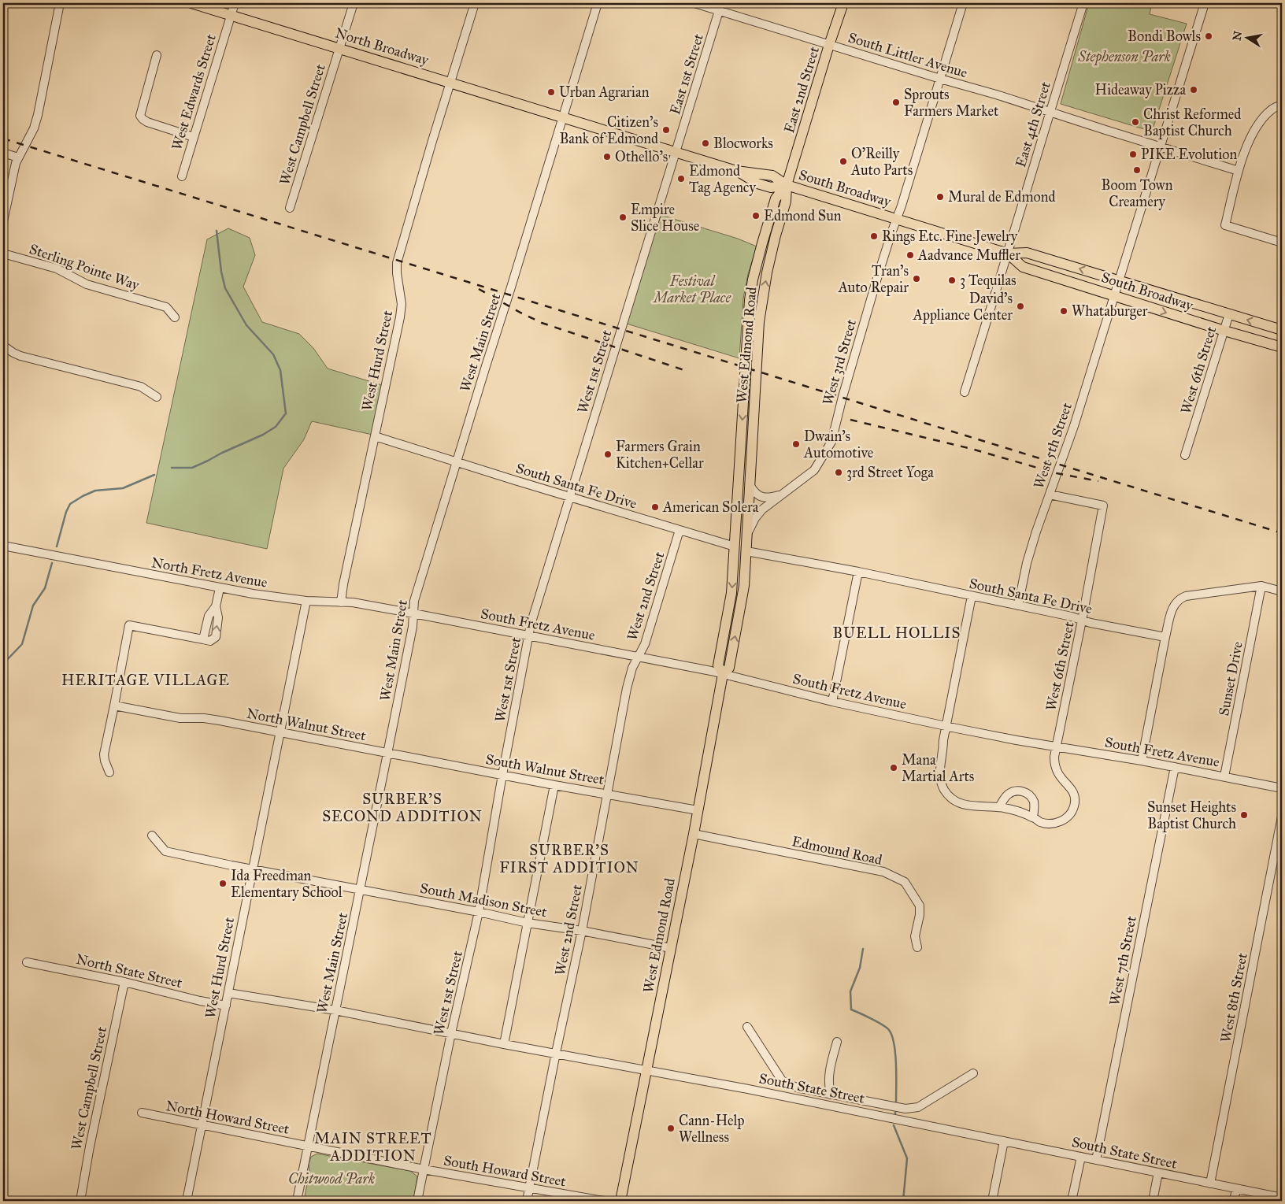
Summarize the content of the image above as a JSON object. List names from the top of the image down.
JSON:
{
  "streets": {
    "main road": [
      "North Broadway",
      "East 2nd Street",
      "South Broadway",
      "West Edmond Road"
    ],
    "street": [
      "South Littler Avenue",
      "East 1st Street",
      "West Edwards Street",
      "West Campbell Street",
      "East 4th Street",
      "Sterling Pointe Way",
      "West Main Street",
      "West Hurd Street",
      "West 3rd Street",
      "West 6th Street",
      "West 1st Street",
      "West 5th Street",
      "South Santa Fe Drive",
      "North Fretz Avenue",
      "West 2nd Street",
      "South Fretz Avenue",
      "Sunset Drive",
      "North Walnut Street",
      "South Walnut Street",
      "Edmound Road",
      "South Madison Street",
      "West 7th Street",
      "North State Street",
      "West 8th Street",
      "South State Street",
      "North Howard Street",
      "South Howard Street"
    ]
  },
  "crossings": [
    ["North Broadway", "West Edwards Street"],
    ["North Broadway", "West Campbell Street"],
    ["North Broadway", "South Broadway"],
    ["North Broadway", "West Main Street"],
    ["North Broadway", "West Hurd Street"],
    ["South Littler Avenue", "East 1st Street"],
    ["South Littler Avenue", "East 2nd Street"],
    ["South Littler Avenue", "East 4th Street"],
    ["South Littler Avenue", "West 3rd Street"],
    ["South Littler Avenue", "West 5th Street"],
    ["East 1st Street", "South Broadway"],
    ["East 1st Street", "West 1st Street"],
    ["East 2nd Street", "South Broadway"],
    ["East 2nd Street", "West Edmond Road"],
    ["West Campbell Street", "North State Street"],
    ["East 4th Street", "South Broadway"],
    ["South Broadway", "West Main Street"],
    ["South Broadway", "West Edmond Road"],
    ["South Broadway", "West 3rd Street"],
    ["South Broadway", "West 6th Street"],
    ["South Broadway", "West 1st Street"],
    ["South Broadway", "West 5th Street"],
    ["West Main Street", "South Santa Fe Drive"],
    ["West Main Street", "North Fretz Avenue"],
    ["West Main Street", "South Fretz Avenue"],
    ["West Main Street", "North Walnut Street"],
    ["West Main Street", "South Walnut Street"],
    ["West Main Street", "South Madison Street"],
    ["West Main Street", "South State Street"],
    ["West Main Street", "North Howard Street"],
    ["West Main Street", "South Howard Street"],
    ["West Edmond Road", "West 3rd Street"],
    ["West Edmond Road", "South Santa Fe Drive"],
    ["West Edmond Road", "South Fretz Avenue"],
    ["West Edmond Road", "South Walnut Street"],
    ["West Edmond Road", "Edmound Road"],
    ["West Edmond Road", "South Madison Street"],
    ["West Edmond Road", "South State Street"],
    ["West Hurd Street", "South Santa Fe Drive"],
    ["West Hurd Street", "North Fretz Avenue"],
    ["West Hurd Street", "North Walnut Street"],
    ["West Hurd Street", "South Madison Street"],
    ["West Hurd Street", "North State Street"],
    ["West Hurd Street", "North Howard Street"],
    ["West 6th Street", "West 5th Street"],
    ["West 6th Street", "South Santa Fe Drive"],
    ["West 6th Street", "South Fretz Avenue"],
    ["West 1st Street", "South Santa Fe Drive"],
    ["West 1st Street", "South Fretz Avenue"],
    ["West 1st Street", "South Walnut Street"],
    ["West 1st Street", "South Madison Street"],
    ["West 1st Street", "South State Street"],
    ["West 1st Street", "South Howard Street"],
    ["West 5th Street", "South Santa Fe Drive"],
    ["South Santa Fe Drive", "West 2nd Street"],
    ["North Fretz Avenue", "South Fretz Avenue"],
    ["West 2nd Street", "South Fretz Avenue"],
    ["West 2nd Street", "South Walnut Street"],
    ["West 2nd Street", "South Madison Street"],
    ["West 2nd Street", "South State Street"],
    ["West 2nd Street", "South Howard Street"],
    ["South Fretz Avenue", "Sunset Drive"],
    ["South Fretz Avenue", "West 7th Street"],
    ["North Walnut Street", "South Walnut Street"],
    ["West 7th Street", "South State Street"],
    ["West 8th Street", "South State Street"],
    ["North Howard Street", "South Howard Street"]
  ],
  "districts": [
    "BUELL HOLLIS",
    "HERITAGE VILLAGE",
    "SURBER'S SECOND ADDITION",
    "SURBER'S FIRST ADDITION",
    "MAIN STREET ADDITION"
  ],
  "parks": ["Stephenson Park", "Festival Market Place", "Chitwood Park"],
  "places": [
    "Bondi Bowls",
    "Hideaway Pizza",
    "Urban Agrarian",
    "Sprouts Farmers Market",
    "Christ Reformed Baptist Church",
    "Citizen's Bank of Edmond",
    "Blocworks",
    "PIKE Evolution",
    "Othello's",
    "O'Reilly Auto Parts",
    "Boom Town Creamery",
    "Edmond Tag Agency",
    "Mural de Edmond",
    "Edmond Sun",
    "Empire Slice House",
    "Rings Etc. Fine Jewelry",
    "Aadvance Muffler",
    "Tran's Auto Repair",
    "3 Tequilas",
    "David's Appliance Center",
    "Whataburger",
    "Dwain's Automotive",
    "Farmers Grain Kitchen+Cellar",
    "3rd Street Yoga",
    "American Solera",
    "Mana Martial Arts",
    "Sunset Heights Baptist Church",
    "Ida Freedman Elementary School",
    "Cann-Help Wellness"
  ],
  "north": "left"
}
